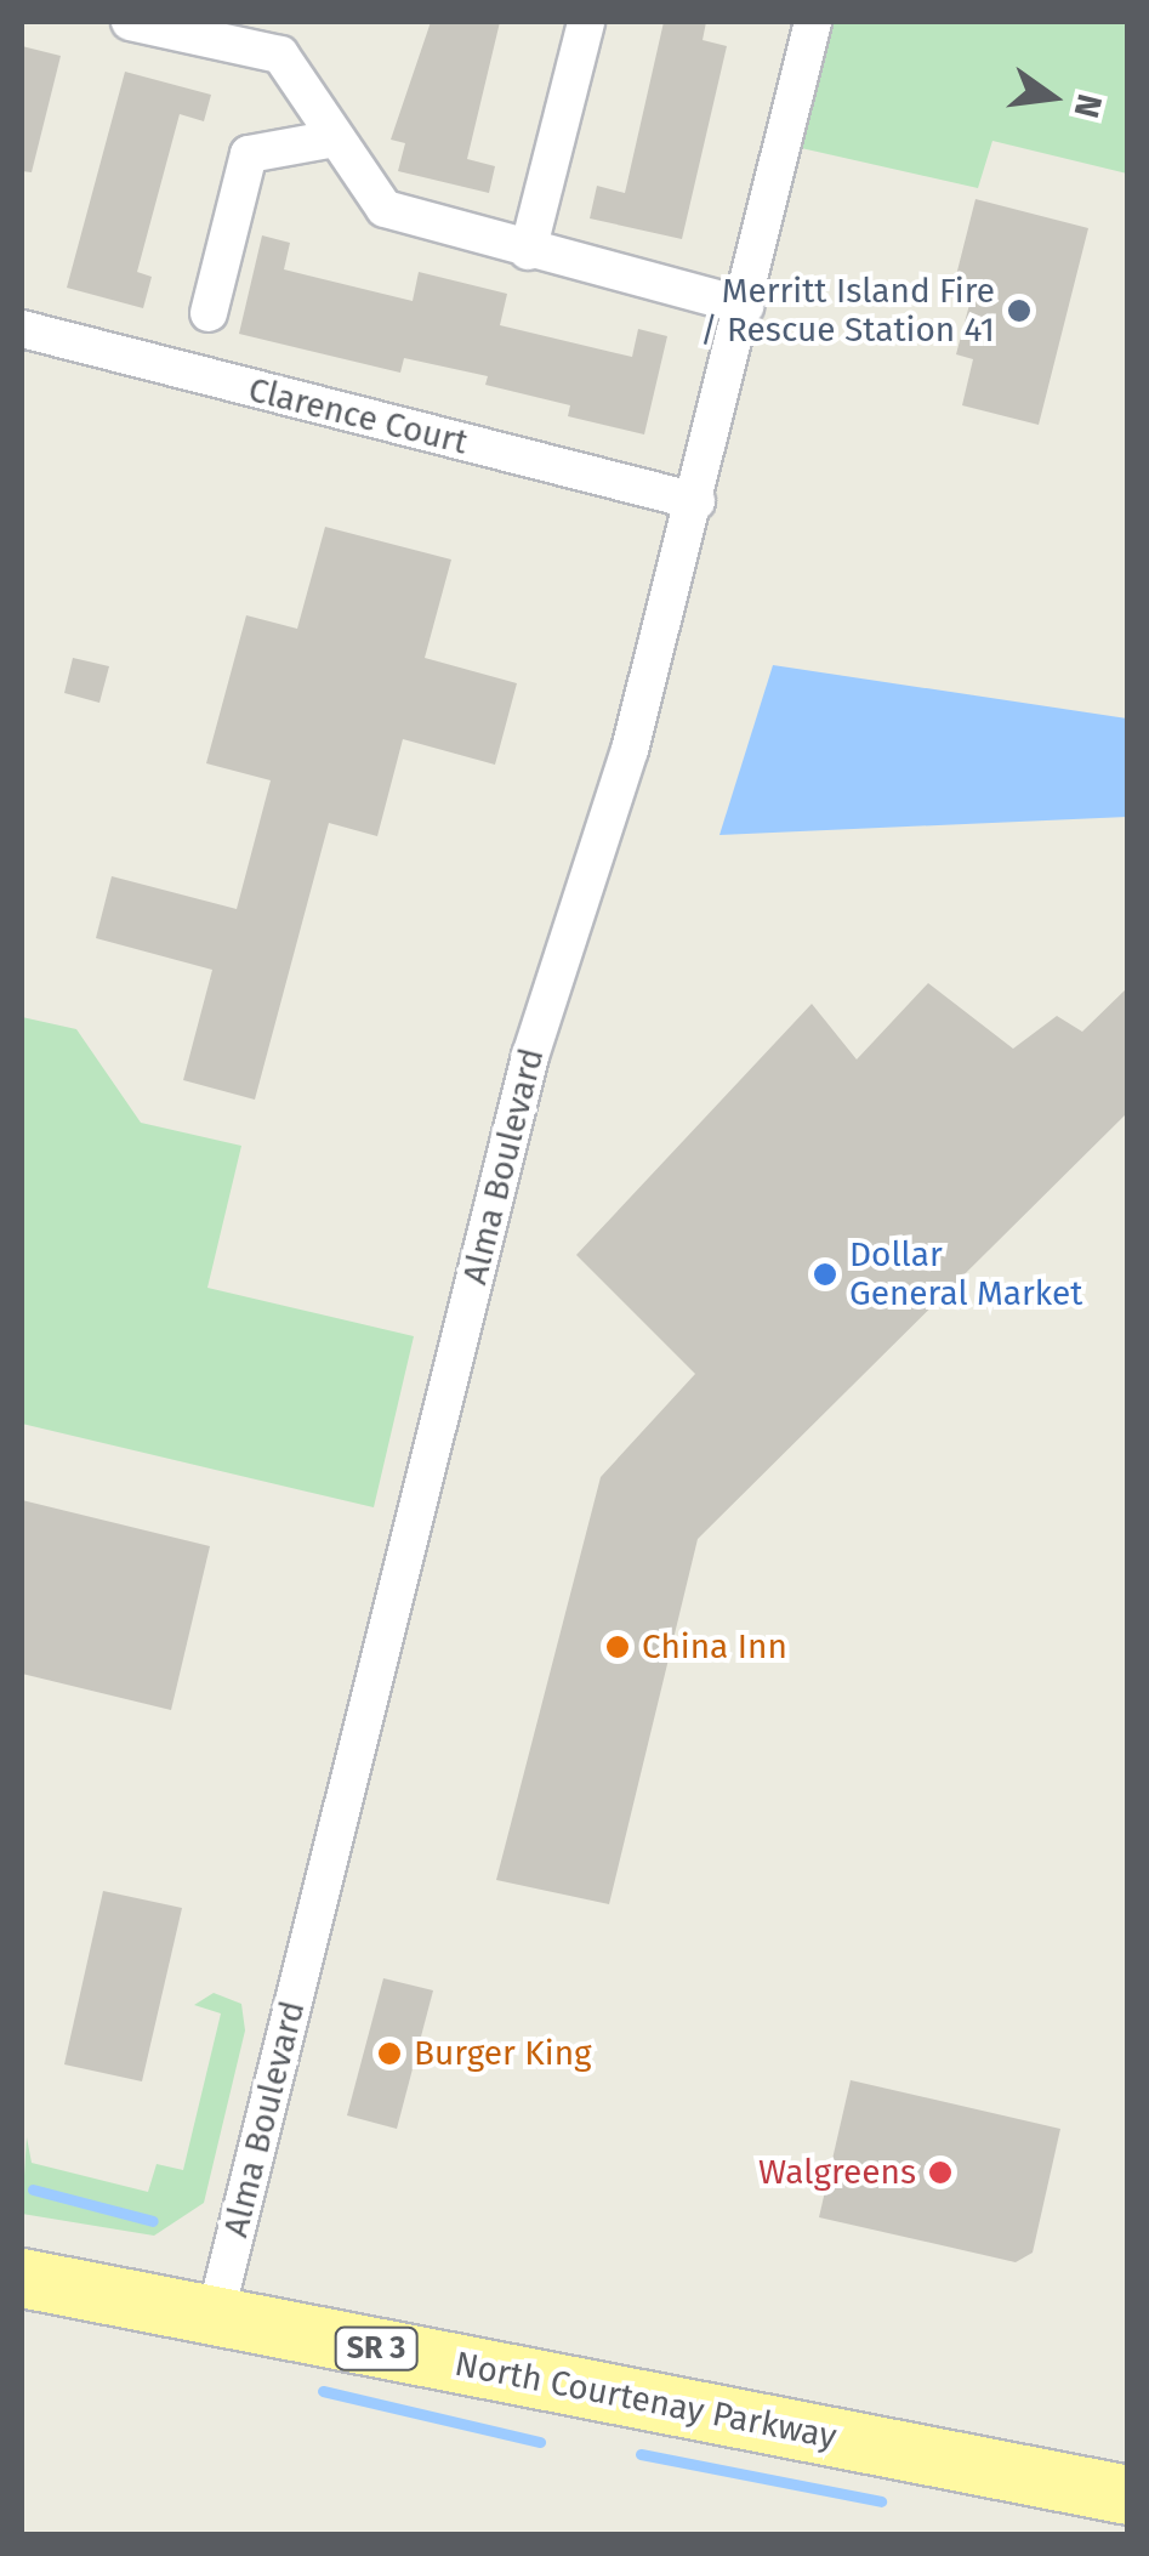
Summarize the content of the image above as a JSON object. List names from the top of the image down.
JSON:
{
  "streets": {
    "main road": ["SR 3", "North Courtenay Parkway"],
    "street": ["Clarence Court", "Alma Boulevard"]
  },
  "crossings": [
    ["Clarence Court", "Alma Boulevard"],
    ["Alma Boulevard", "North Courtenay Parkway"]
  ],
  "places": [
    "Merritt Island Fire / Rescue Station 41",
    "Dollar General Market",
    "China Inn",
    "Burger King",
    "Walgreens"
  ],
  "north": "right"
}
